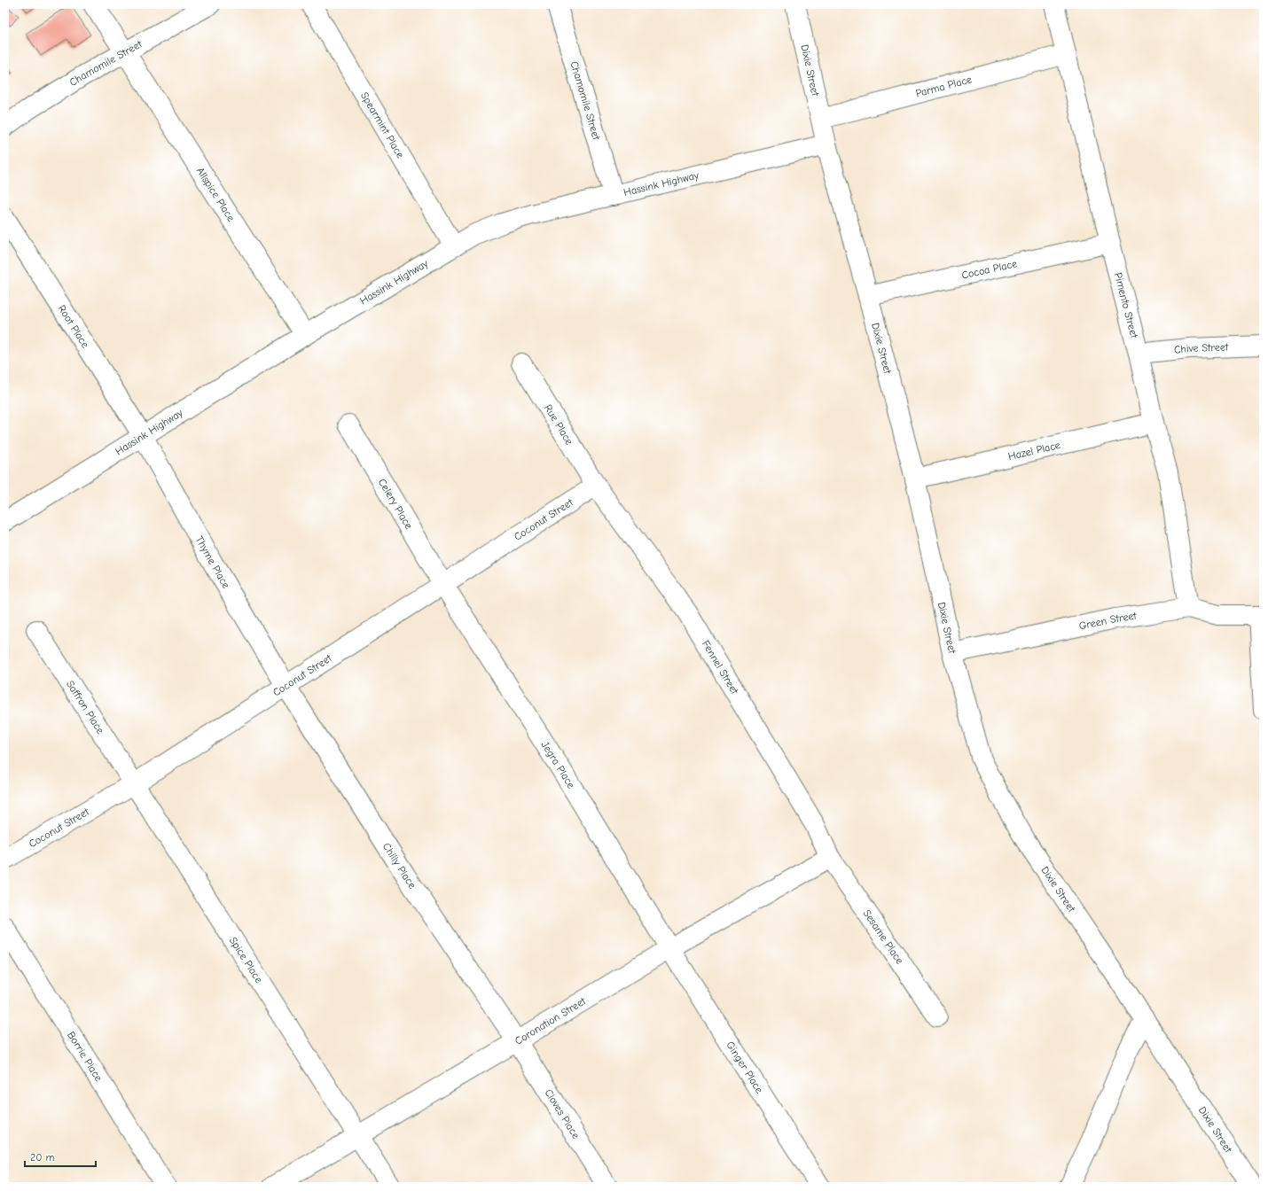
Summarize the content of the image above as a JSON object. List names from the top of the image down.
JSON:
{
  "streets": {
    "street": [
      "Chamomile Street",
      "Dixie Street",
      "Parma Place",
      "Spearmint Place",
      "Hassink Highway",
      "Allspice Place",
      "Cocoa Place",
      "Pimento Street",
      "Root Place",
      "Chive Street",
      "Rue Place",
      "Hazel Place",
      "Celery Place",
      "Coconut Street",
      "Thyme Place",
      "Green Street",
      "Fennel Street",
      "Saffron Place",
      "Jegra Place",
      "Chilly Place",
      "Sesame Place",
      "Spice Place",
      "Coronation Street",
      "Borrie Place",
      "Ginger Place",
      "Cloves Place"
    ]
  },
  "crossings": [
    ["Chamomile Street", "Hassink Highway"],
    ["Chamomile Street", "Allspice Place"],
    ["Dixie Street", "Parma Place"],
    ["Dixie Street", "Hassink Highway"],
    ["Dixie Street", "Cocoa Place"],
    ["Dixie Street", "Hazel Place"],
    ["Dixie Street", "Green Street"],
    ["Parma Place", "Pimento Street"],
    ["Spearmint Place", "Hassink Highway"],
    ["Hassink Highway", "Allspice Place"],
    ["Hassink Highway", "Root Place"],
    ["Hassink Highway", "Thyme Place"],
    ["Cocoa Place", "Pimento Street"],
    ["Pimento Street", "Chive Street"],
    ["Pimento Street", "Hazel Place"],
    ["Pimento Street", "Green Street"],
    ["Root Place", "Thyme Place"],
    ["Rue Place", "Coconut Street"],
    ["Rue Place", "Fennel Street"],
    ["Celery Place", "Coconut Street"],
    ["Celery Place", "Jegra Place"],
    ["Coconut Street", "Thyme Place"],
    ["Coconut Street", "Fennel Street"],
    ["Coconut Street", "Saffron Place"],
    ["Coconut Street", "Jegra Place"],
    ["Coconut Street", "Chilly Place"],
    ["Coconut Street", "Spice Place"],
    ["Thyme Place", "Chilly Place"],
    ["Fennel Street", "Sesame Place"],
    ["Fennel Street", "Coronation Street"],
    ["Saffron Place", "Spice Place"],
    ["Jegra Place", "Coronation Street"],
    ["Jegra Place", "Ginger Place"],
    ["Chilly Place", "Coronation Street"],
    ["Chilly Place", "Cloves Place"],
    ["Sesame Place", "Coronation Street"],
    ["Spice Place", "Coronation Street"],
    ["Coronation Street", "Ginger Place"],
    ["Coronation Street", "Cloves Place"]
  ],
  "scale_bar": "20 m"
}
